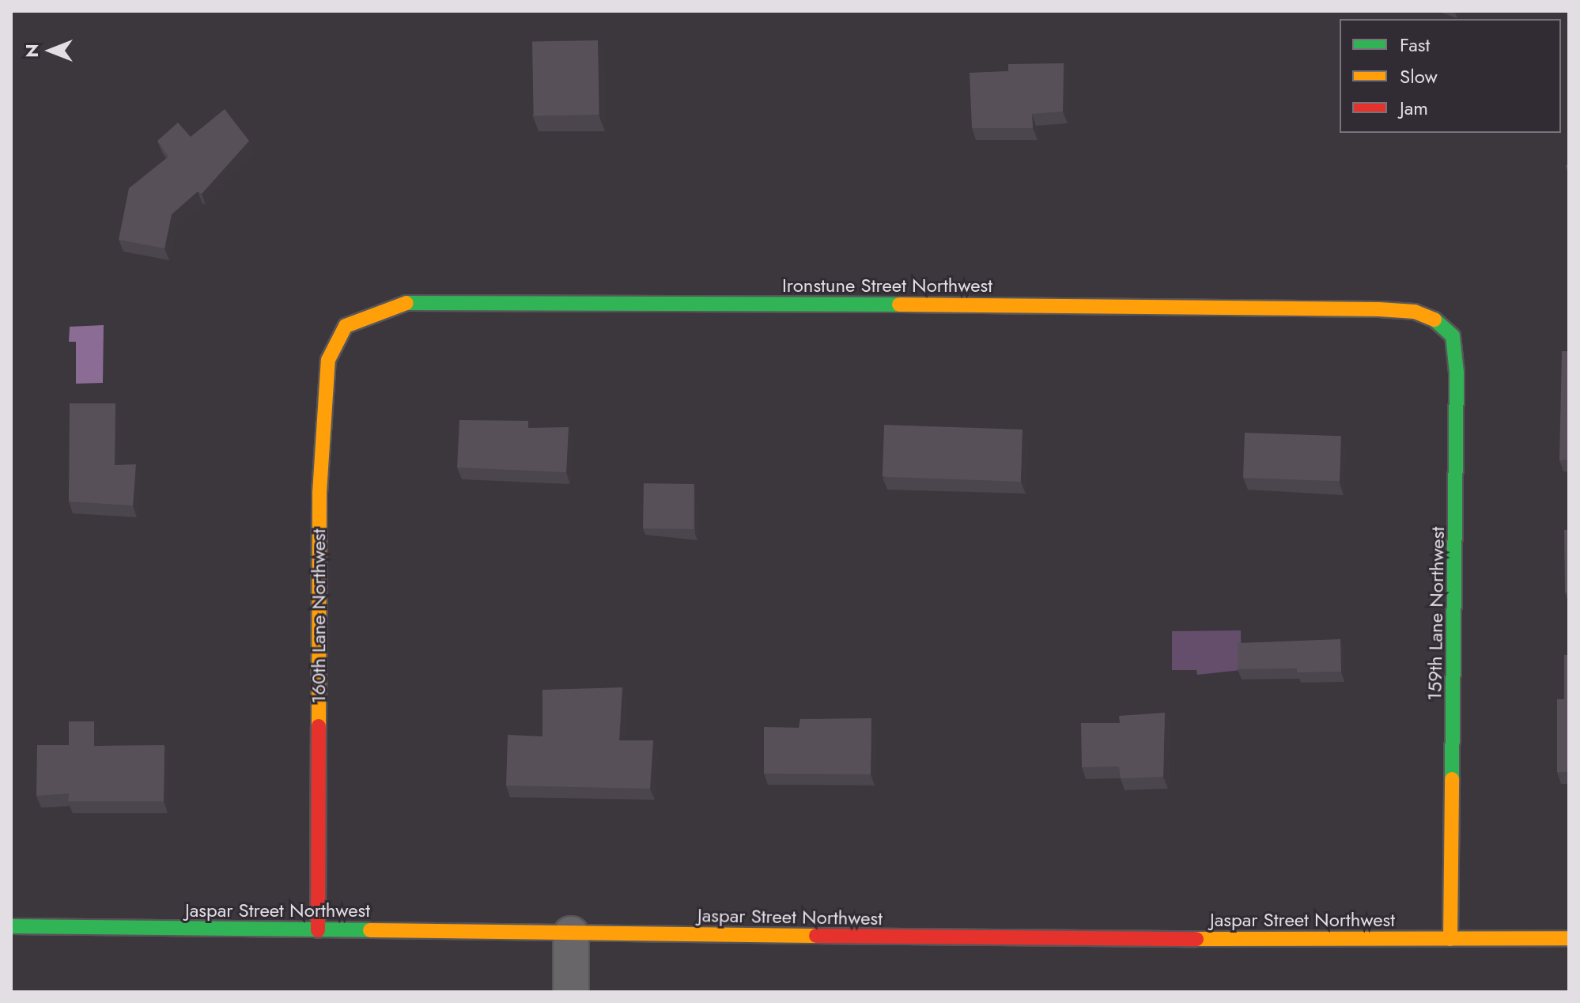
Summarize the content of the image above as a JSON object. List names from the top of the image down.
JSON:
{
  "streets": {
    "street": [
      "Ironstune Street Northwest",
      "159th Lane Northwest",
      "160th Lane Northwest",
      "Jaspar Street Northwest"
    ]
  },
  "crossings": [
    ["Ironstune Street Northwest", "159th Lane Northwest"],
    ["Ironstune Street Northwest", "160th Lane Northwest"],
    ["159th Lane Northwest", "Jaspar Street Northwest"],
    ["160th Lane Northwest", "Jaspar Street Northwest"]
  ],
  "legend": ["Fast", "Slow", "Jam"],
  "north": "left"
}
